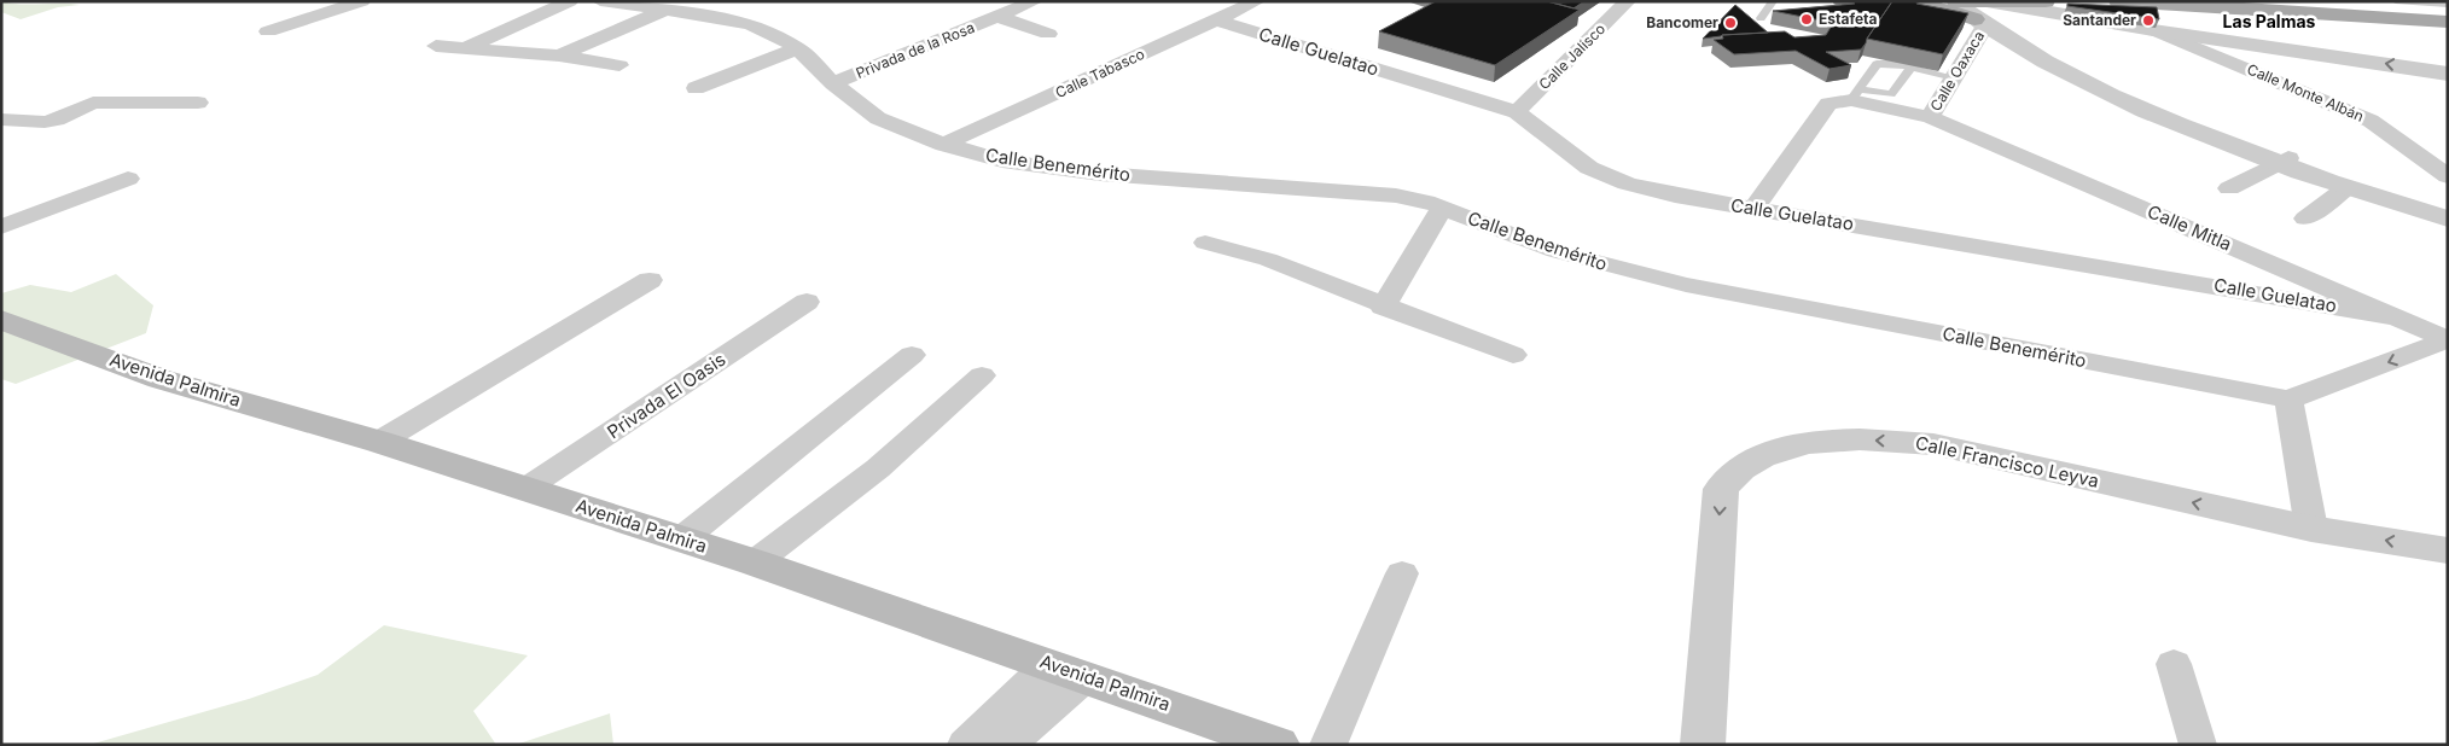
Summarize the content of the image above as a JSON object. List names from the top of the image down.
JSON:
{
  "streets": {
    "main road": ["Avenida Palmira"],
    "street": [
      "Privada de la Rosa",
      "Calle Guelatao",
      "Calle Jalisco",
      "Calle Oaxaca",
      "Calle Tabasco",
      "Calle Monte Albán",
      "Calle Benemérito",
      "Calle Mitla",
      "Privada El Oasis",
      "Calle Francisco Leyva"
    ]
  },
  "crossings": [
    ["Privada de la Rosa", "Calle Benemérito"],
    ["Calle Guelatao", "Calle Jalisco"],
    ["Calle Guelatao", "Calle Tabasco"],
    ["Calle Guelatao", "Calle Mitla"],
    ["Calle Oaxaca", "Calle Mitla"],
    ["Calle Tabasco", "Calle Benemérito"],
    ["Avenida Palmira", "Privada El Oasis"]
  ],
  "districts": ["Las Palmas"],
  "places": ["Estafeta", "Santander", "Bancomer"]
}
